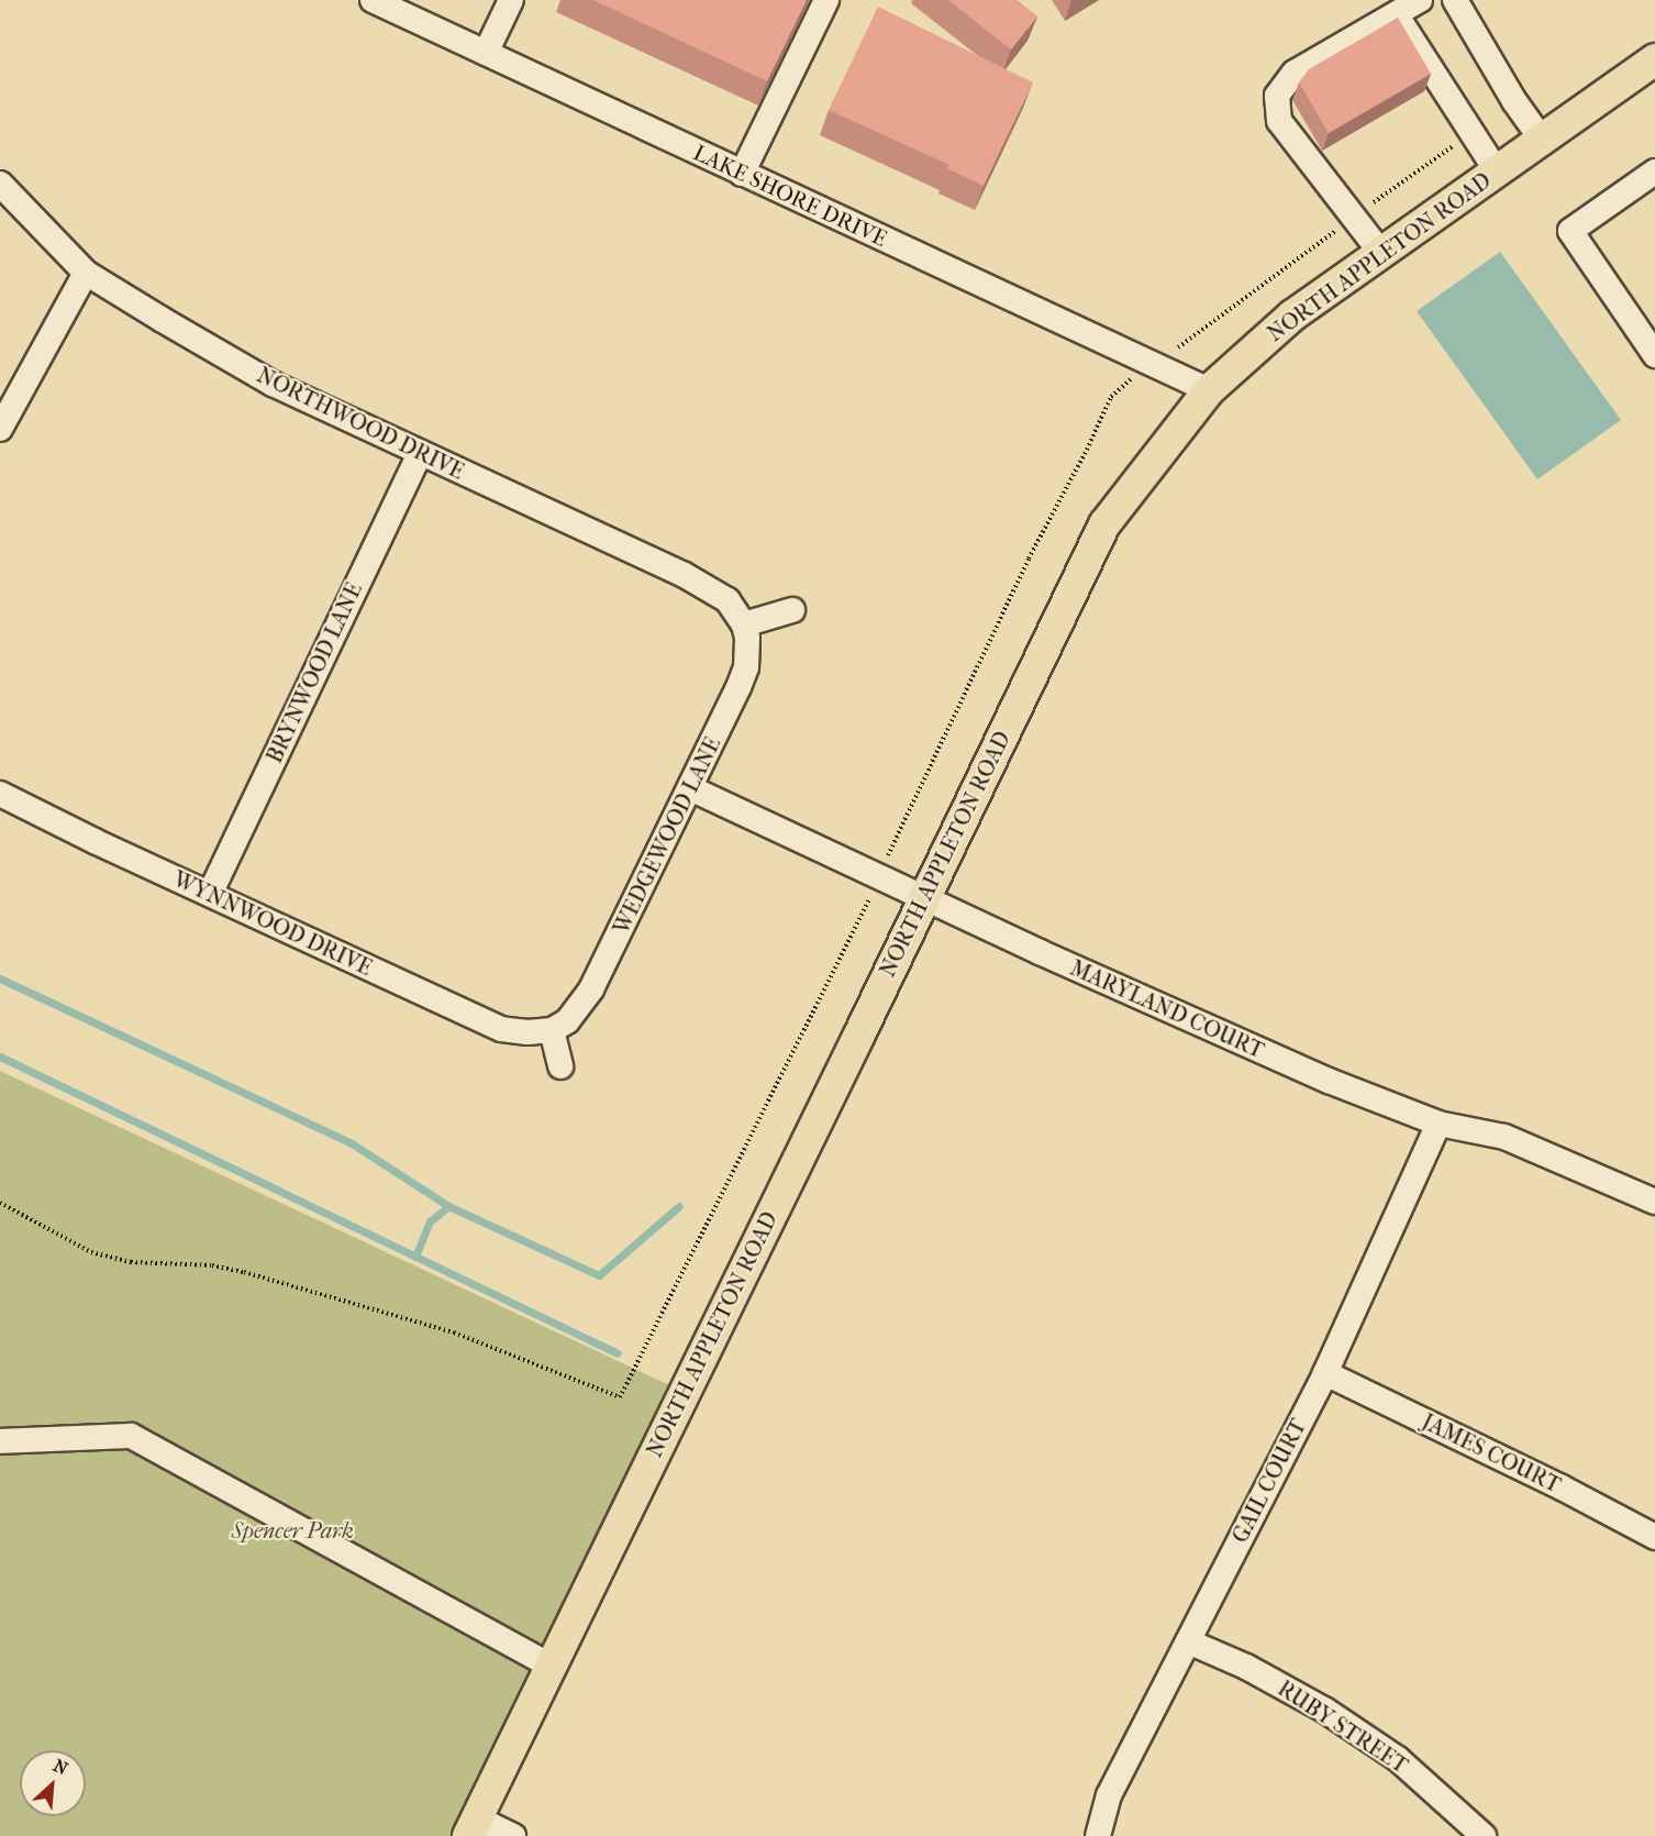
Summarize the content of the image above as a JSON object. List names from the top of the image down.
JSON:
{
  "streets": {
    "main road": ["NORTH APPLETON ROAD"],
    "street": [
      "LAKE SHORE DRIVE",
      "NORTHWOOD DRIVE",
      "BRYNWOOD LANE",
      "WEDGEWOOD LANE",
      "WYNNWOOD DRIVE",
      "MARYLAND COURT",
      "JAMES COURT",
      "GAIL COURT",
      "RUBY STREET"
    ]
  },
  "crossings": [
    ["LAKE SHORE DRIVE", "NORTH APPLETON ROAD"],
    ["NORTH APPLETON ROAD", "MARYLAND COURT"],
    ["NORTHWOOD DRIVE", "BRYNWOOD LANE"],
    ["NORTHWOOD DRIVE", "WEDGEWOOD LANE"],
    ["BRYNWOOD LANE", "WYNNWOOD DRIVE"],
    ["WEDGEWOOD LANE", "WYNNWOOD DRIVE"],
    ["WEDGEWOOD LANE", "MARYLAND COURT"],
    ["MARYLAND COURT", "GAIL COURT"],
    ["JAMES COURT", "GAIL COURT"],
    ["GAIL COURT", "RUBY STREET"]
  ],
  "parks": ["Spencer Park"],
  "north": "top right"
}
